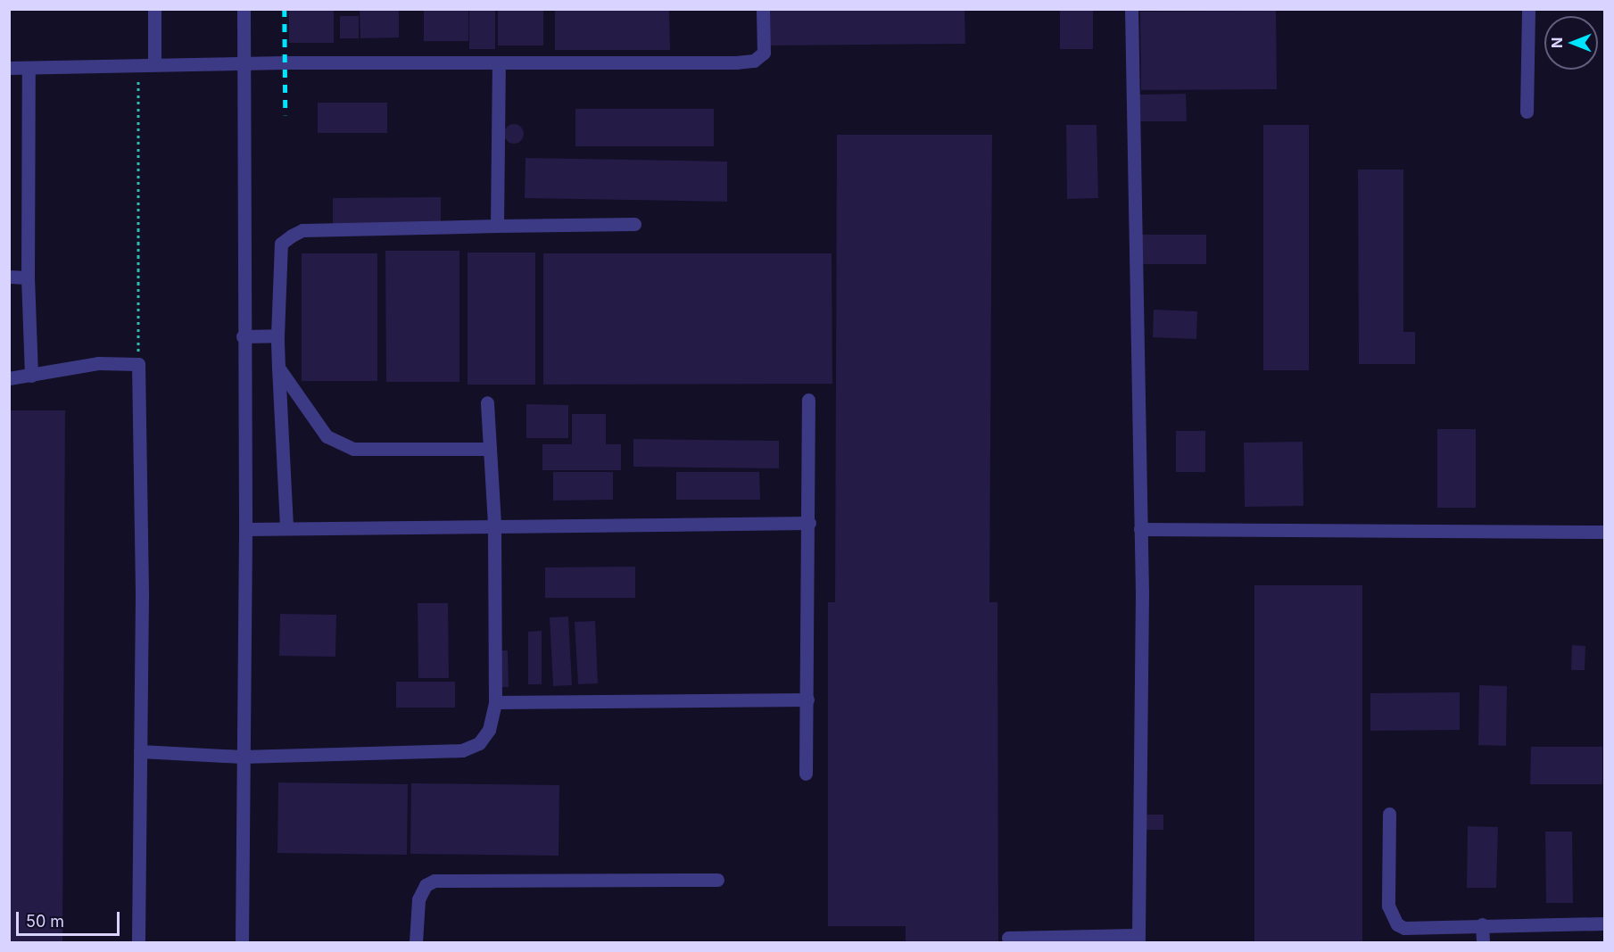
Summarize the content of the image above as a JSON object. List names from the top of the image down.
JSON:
{
  "scale_bar": "50 m",
  "north": "left"
}
